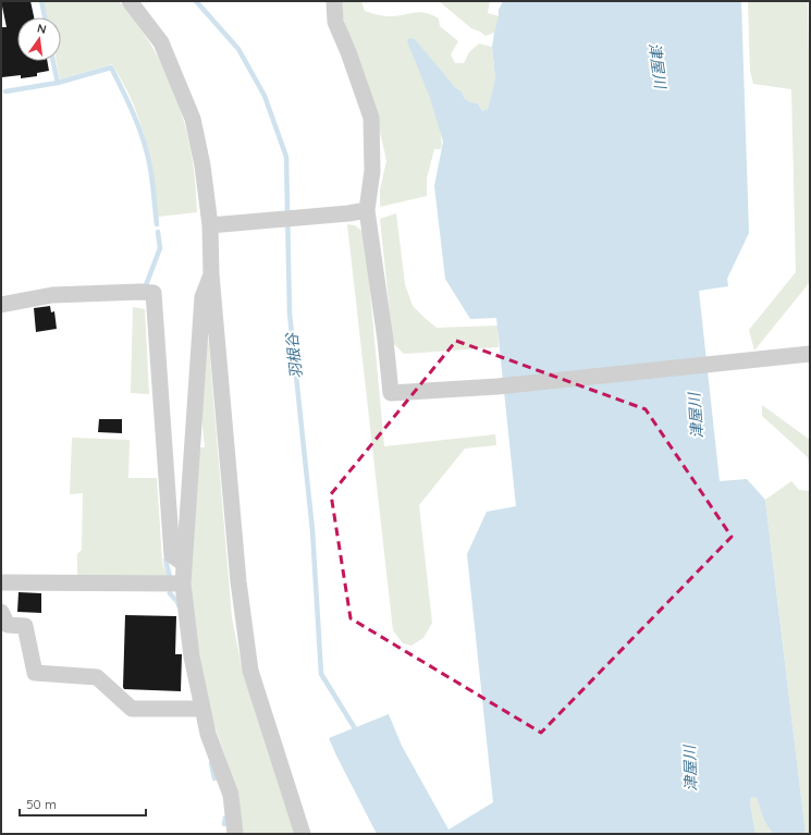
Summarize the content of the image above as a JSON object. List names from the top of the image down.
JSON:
{
  "water": ["津屋川", "羽根谷"],
  "scale_bar": "50 m",
  "north": "top"
}
